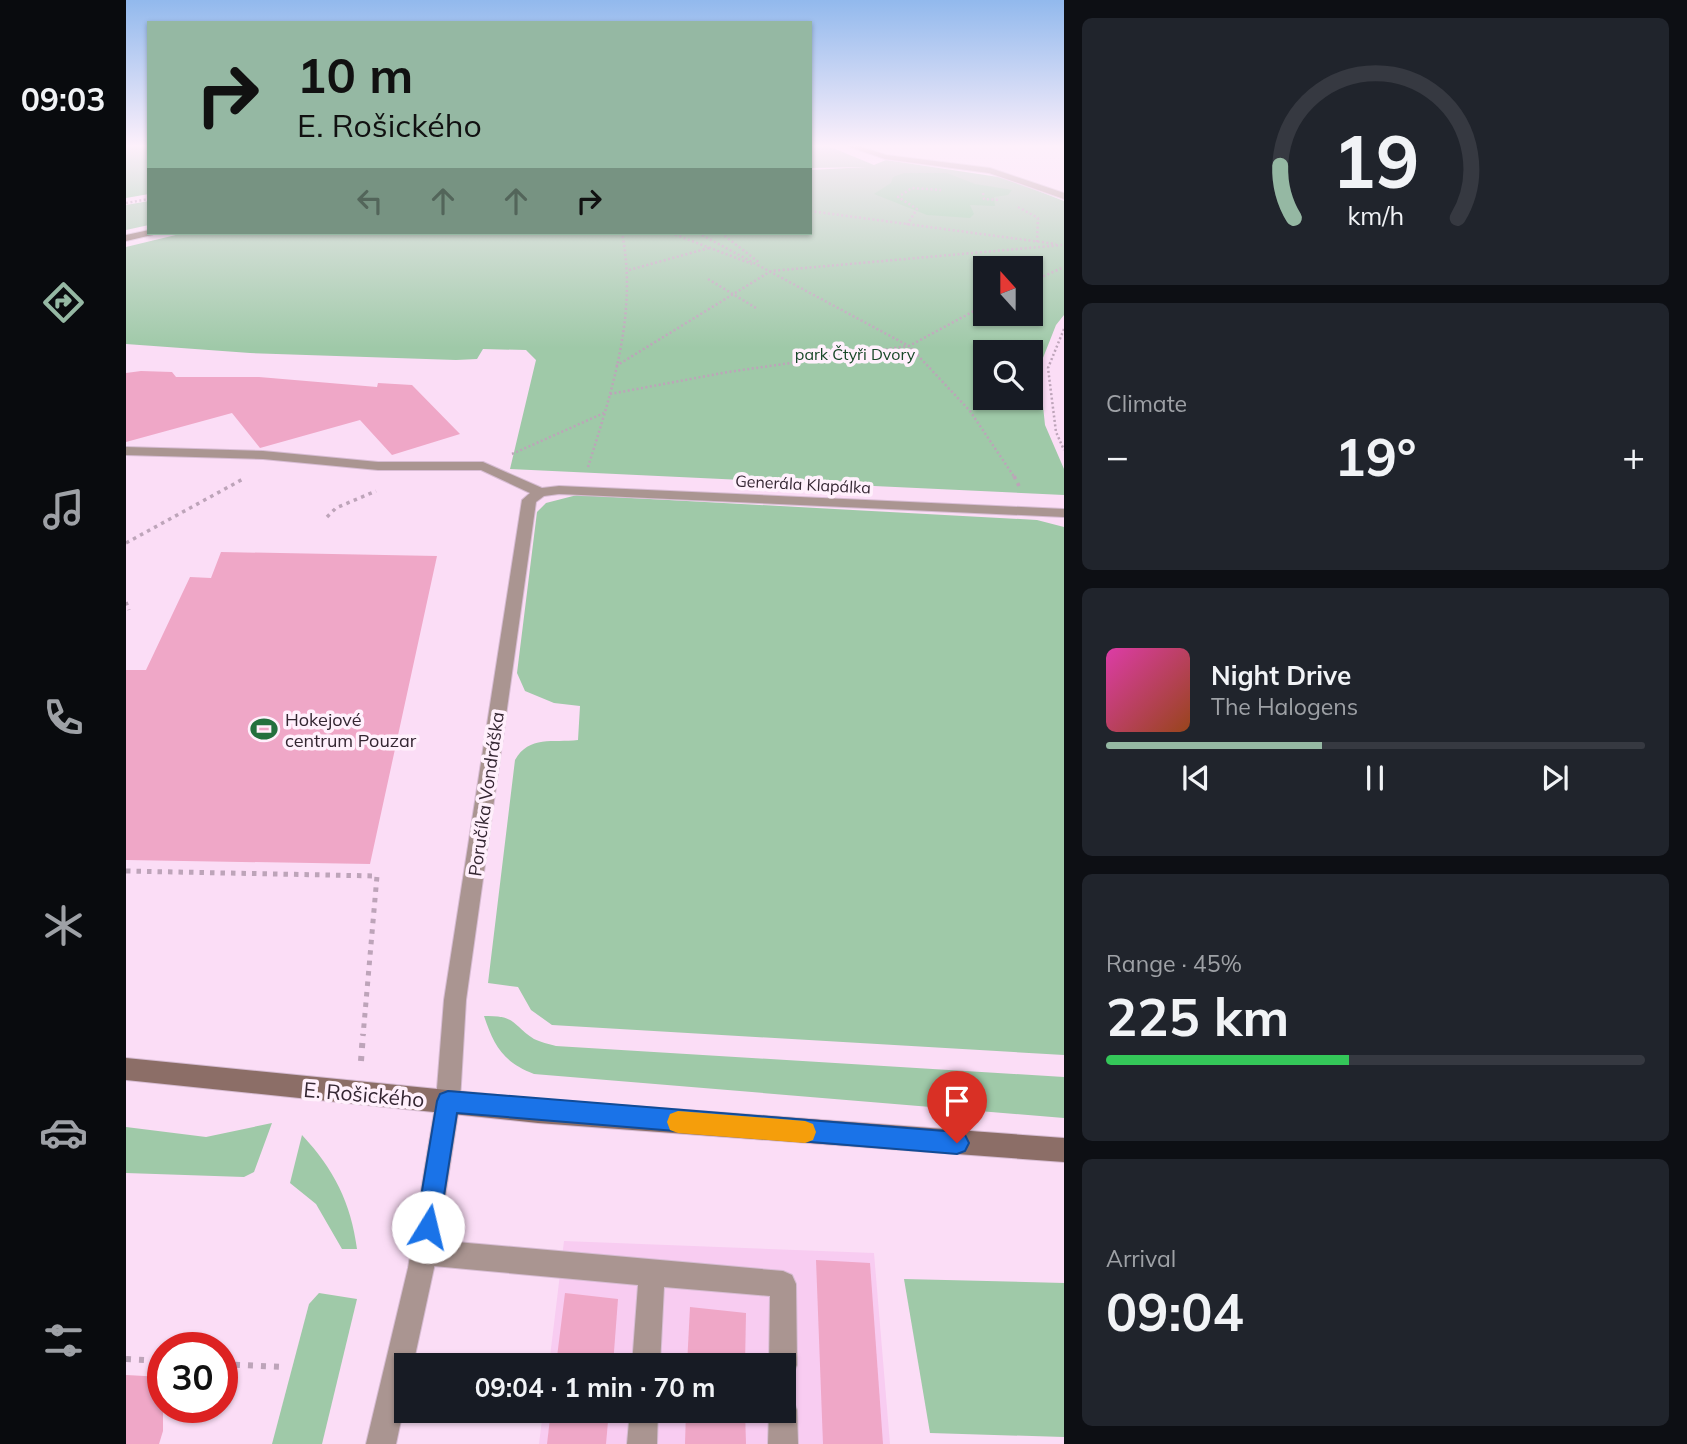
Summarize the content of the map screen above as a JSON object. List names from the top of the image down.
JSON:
{
  "streets": {
    "street": ["Generála Klapálka", "Poručíka Vondráška", "E. Rošického"]
  },
  "crossings": [
    ["Generála Klapálka", "Poručíka Vondráška"],
    ["Poručíka Vondráška", "E. Rošického"]
  ],
  "parks": ["park Čtyři Dvory"],
  "places": {
    "sports": ["Hokejové centrum Pouzar"]
  },
  "north": "top",
  "page": {
    "tabs": "09:03",
    "turn": ["10 m", "E. Rošického"],
    "tile": [
      "Climate",
      ["Range · 45%", "225 km"],
      ["Arrival", "09:04"]
    ],
    "heat": ["−", "19°", "+"],
    "song": ["Night Drive", "The Halogens"],
    "limit": "30",
    "trip": "09:04 · 1 min · 70 m",
    "gauge": ["19", "km/h"]
  }
}
